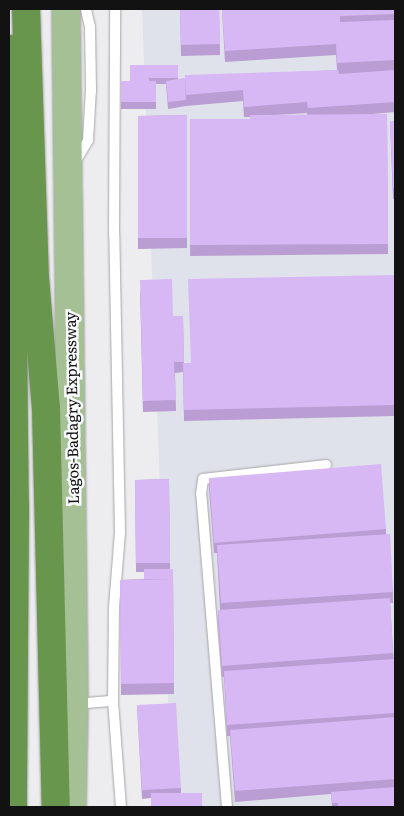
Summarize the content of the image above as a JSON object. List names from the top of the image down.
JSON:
{
  "streets": {
    "main road": ["Lagos-Badagry Expressway"]
  }
}
